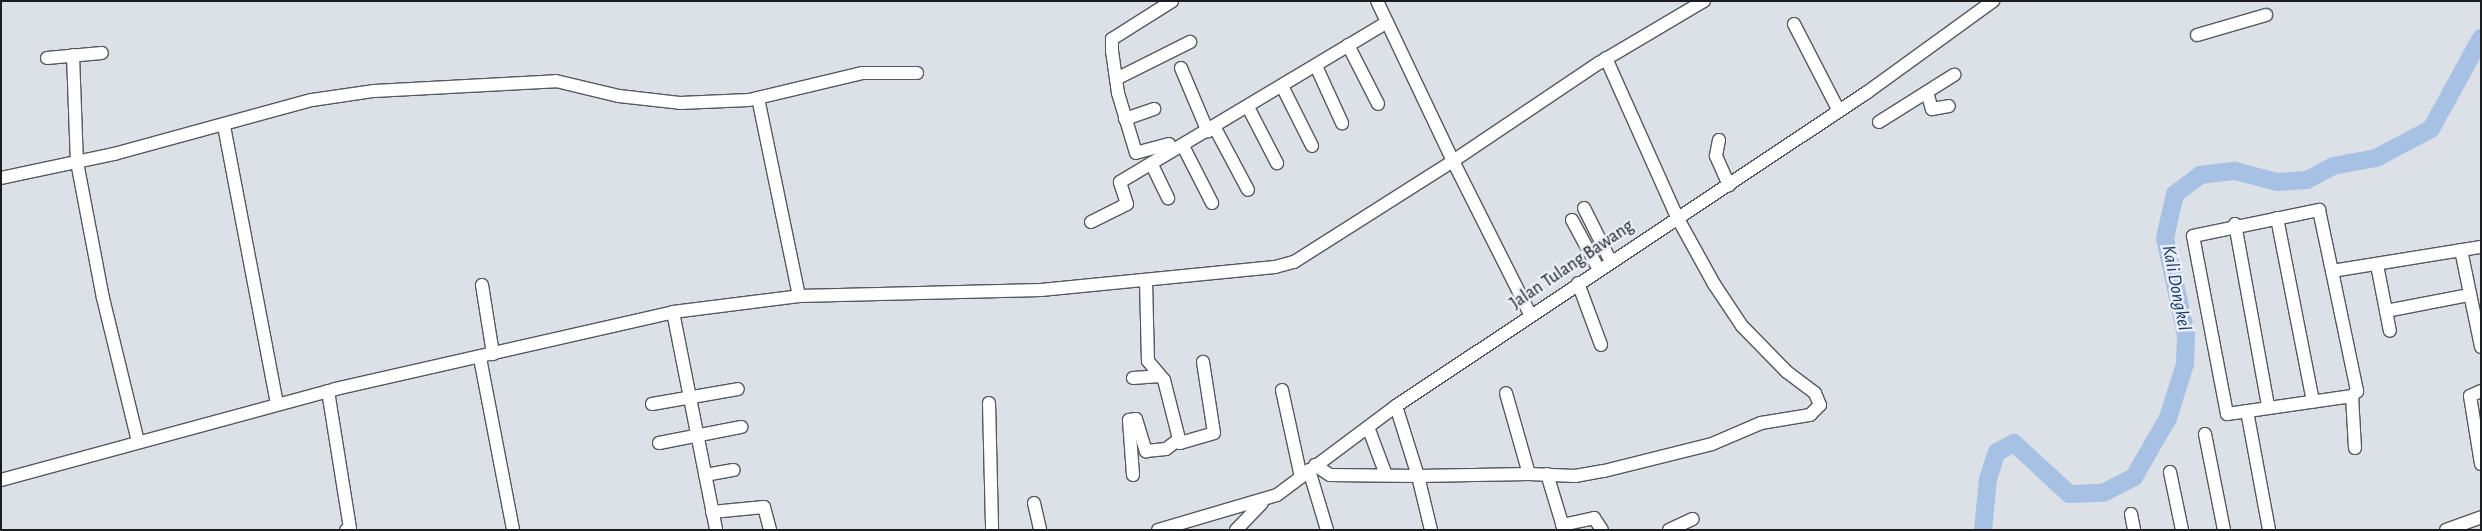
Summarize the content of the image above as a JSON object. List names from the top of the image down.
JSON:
{
  "streets": {
    "street": ["Jalan Tulang Bawang"]
  },
  "water": ["Kali Dongkel"]
}
